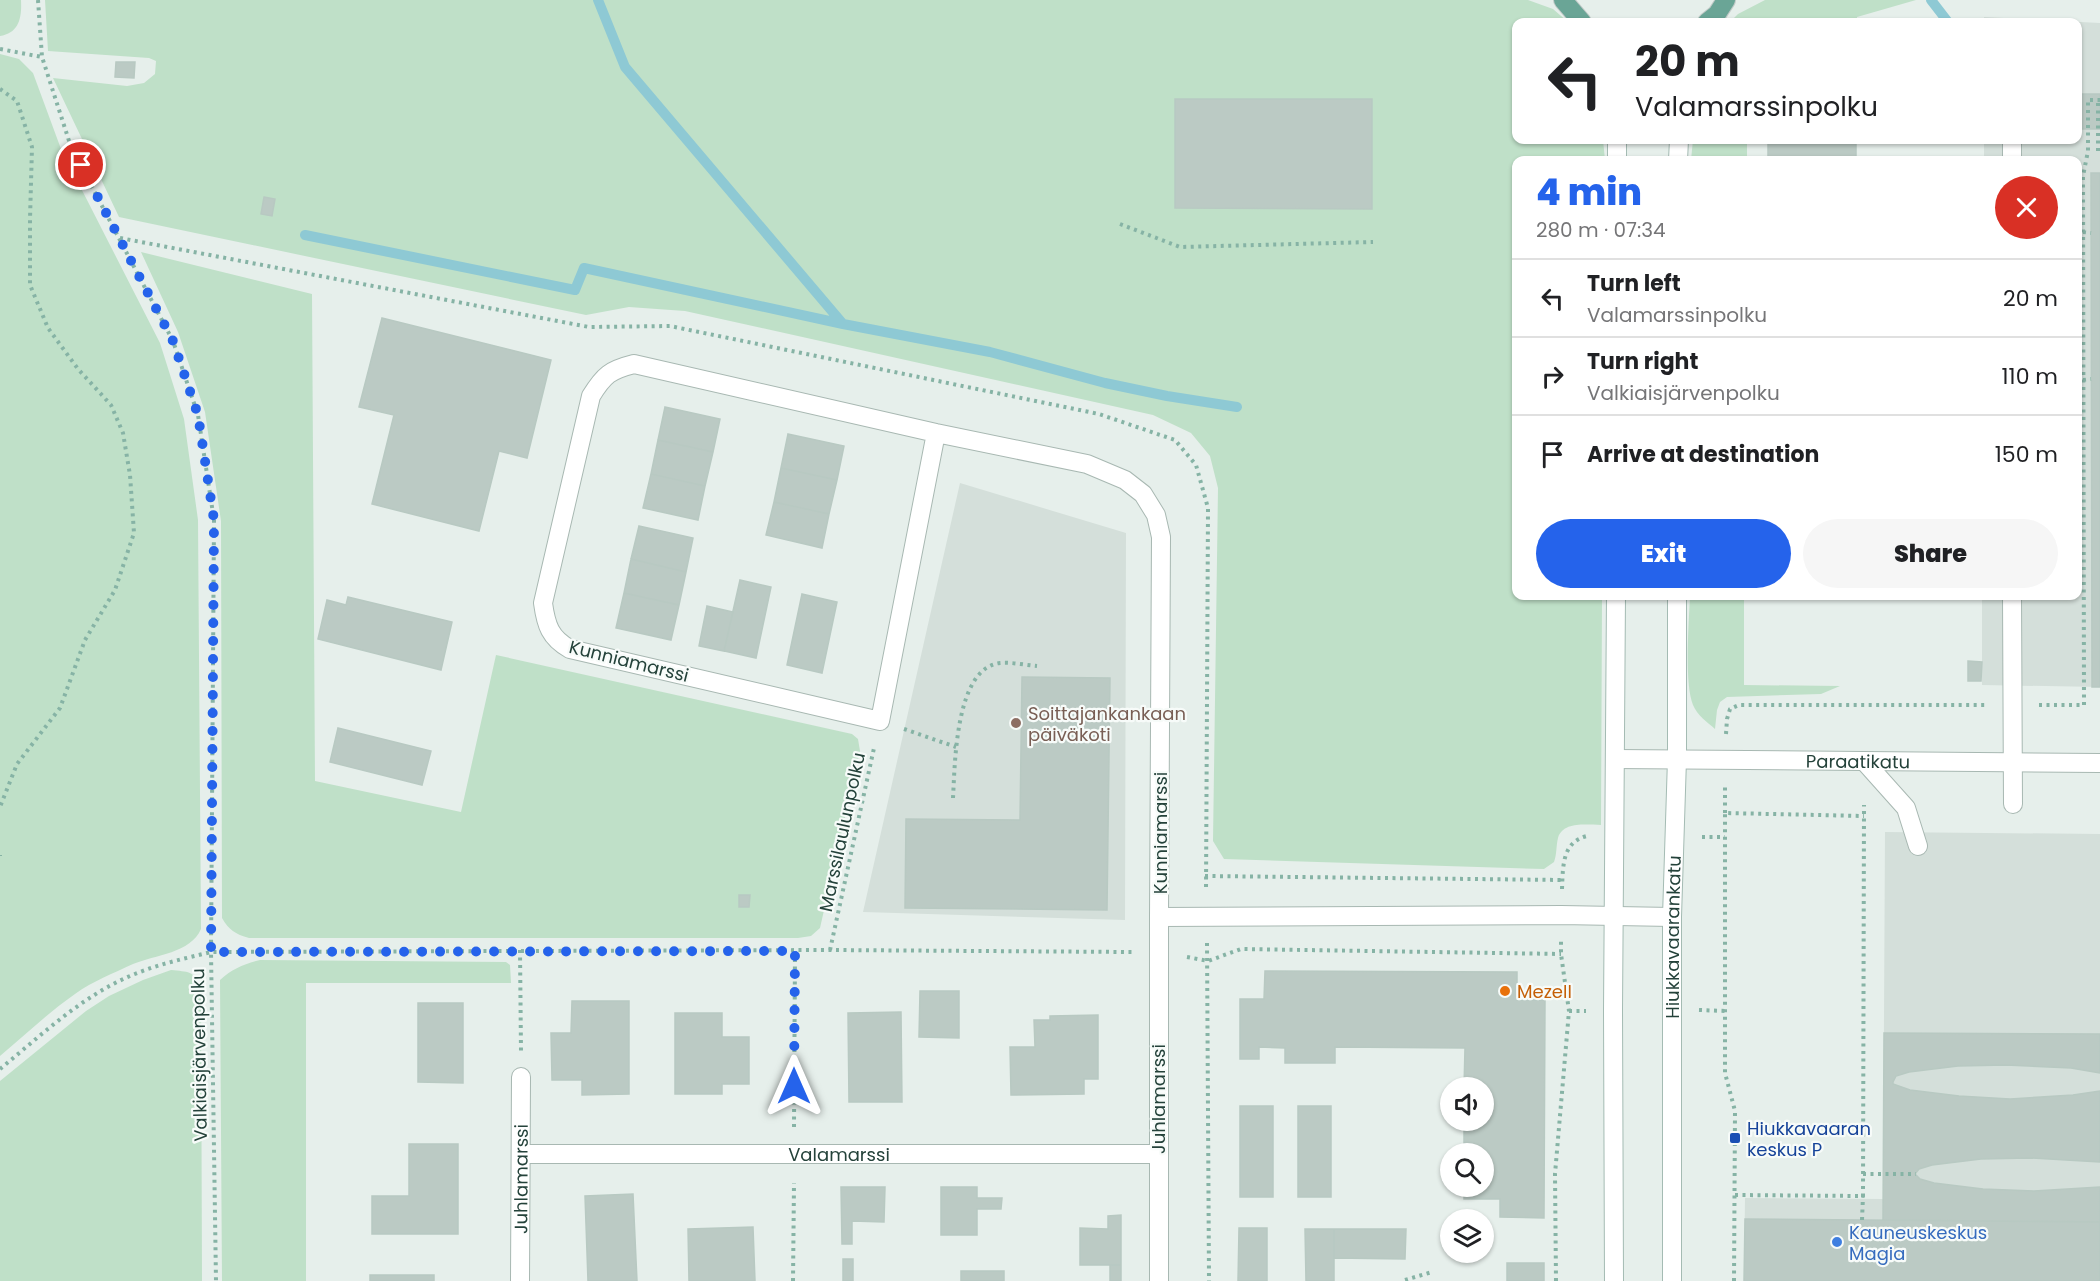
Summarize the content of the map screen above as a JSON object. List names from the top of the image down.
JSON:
{
  "streets": {
    "street": [
      "Kunniamarssi",
      "Paraatikatu",
      "Hiukkavaarankatu",
      "Juhlamarssi",
      "Valamarssi"
    ],
    "path": ["Marssilaulunpolku", "Valkiaisjärvenpolku"]
  },
  "crossings": [
    ["Kunniamarssi", "Marssilaulunpolku"],
    ["Kunniamarssi", "Hiukkavaarankatu"],
    ["Kunniamarssi", "Juhlamarssi"],
    ["Paraatikatu", "Hiukkavaarankatu"],
    ["Juhlamarssi", "Valamarssi"]
  ],
  "places": {
    "other": ["Soittajankankaan päiväkoti", "Mezell", "Kauneuskeskus Magia"],
    "transit": ["Hiukkavaaran keskus P"]
  },
  "page": {
    "turn": ["20 m", "Valamarssinpolku"],
    "heading": ["4 min", "280 m · 07:34"],
    "list": [
      {
        "name": "Turn left",
        "note": "Valamarssinpolku",
        "value": "20 m"
      },
      {
        "name": "Turn right",
        "note": "Valkiaisjärvenpolku",
        "value": "110 m"
      },
      {
        "name": "Arrive at destination",
        "value": "150 m"
      }
    ],
    "buttons": ["Exit", "Share"]
  }
}
